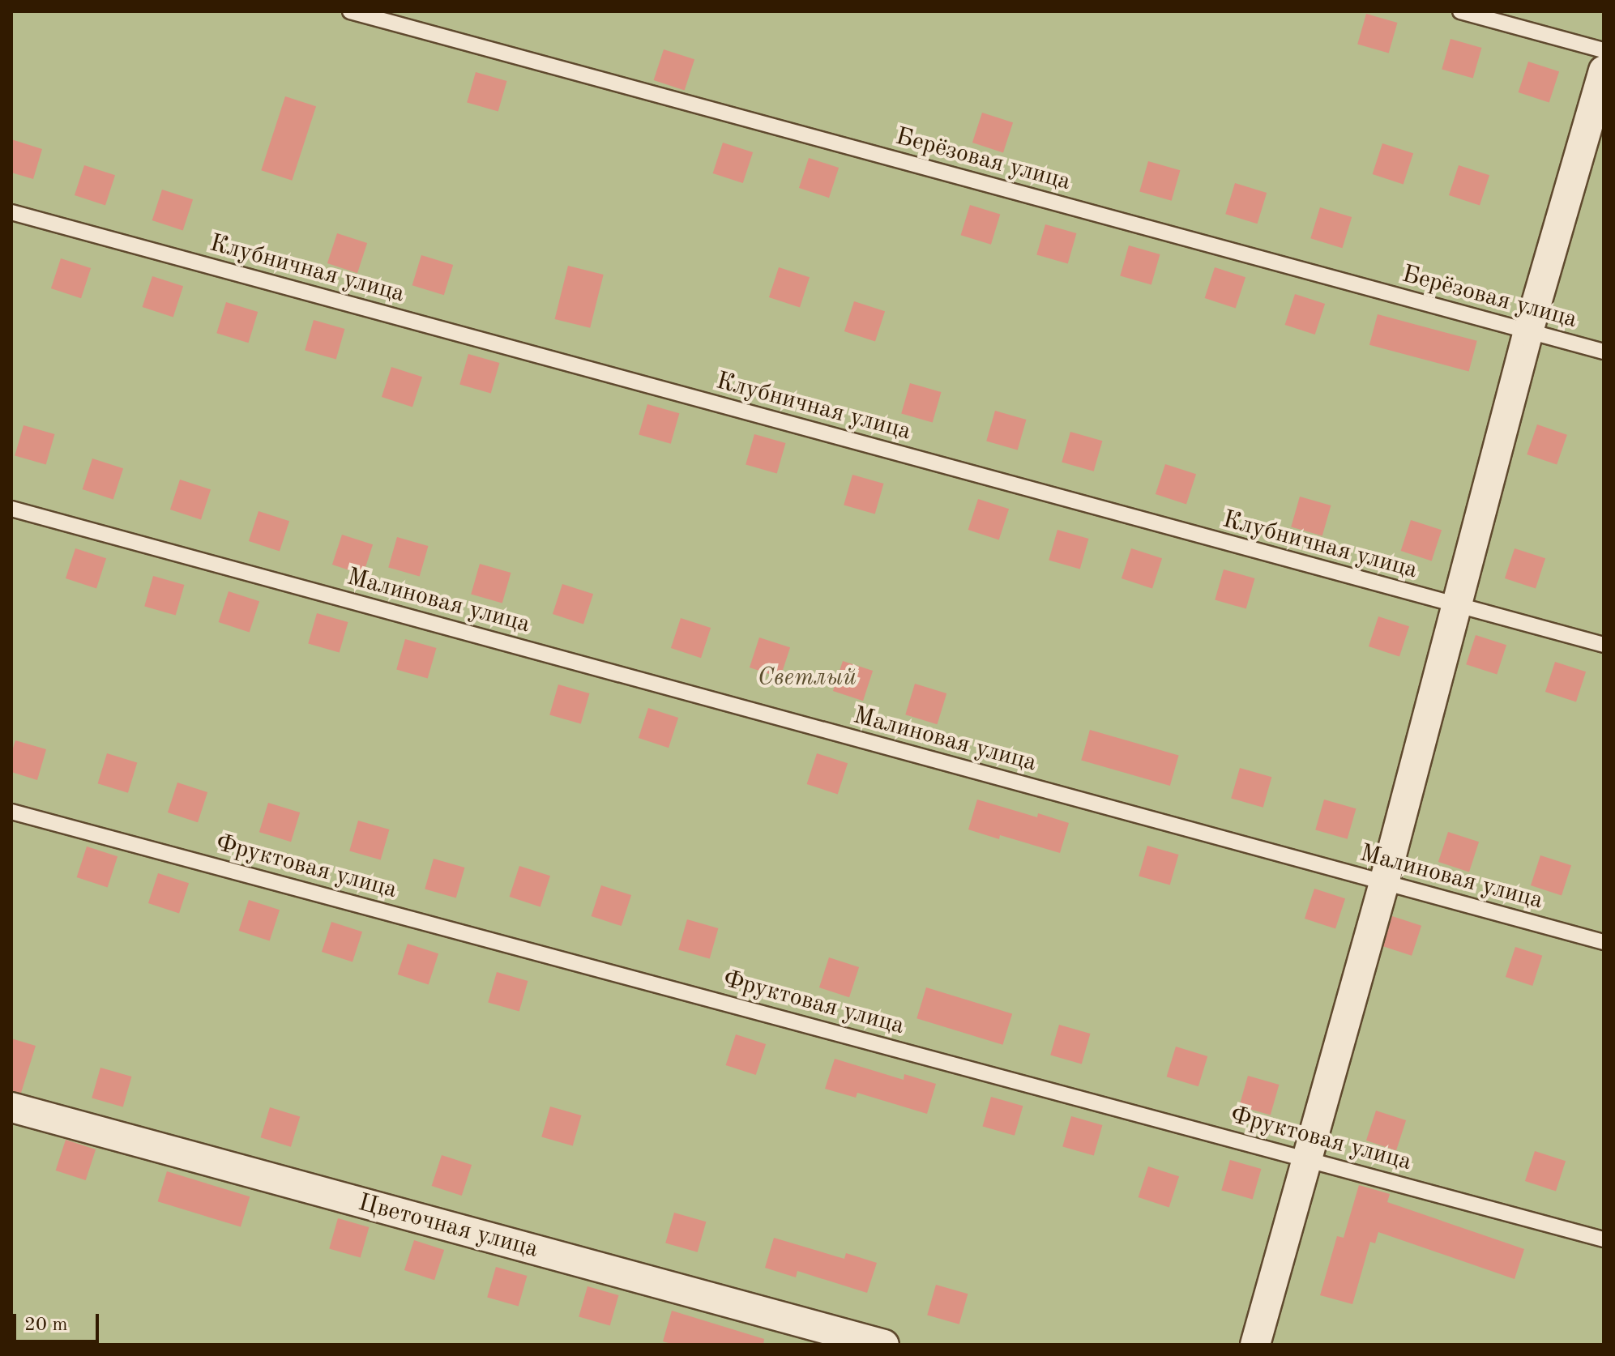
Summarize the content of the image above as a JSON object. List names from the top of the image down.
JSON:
{
  "streets": {
    "street": ["Цветочная улица"],
    "lane": [
      "Берёзовая улица",
      "Клубничная улица",
      "Малиновая улица",
      "Фруктовая улица"
    ]
  },
  "parks": ["Светлый"],
  "scale_bar": "20 m"
}
